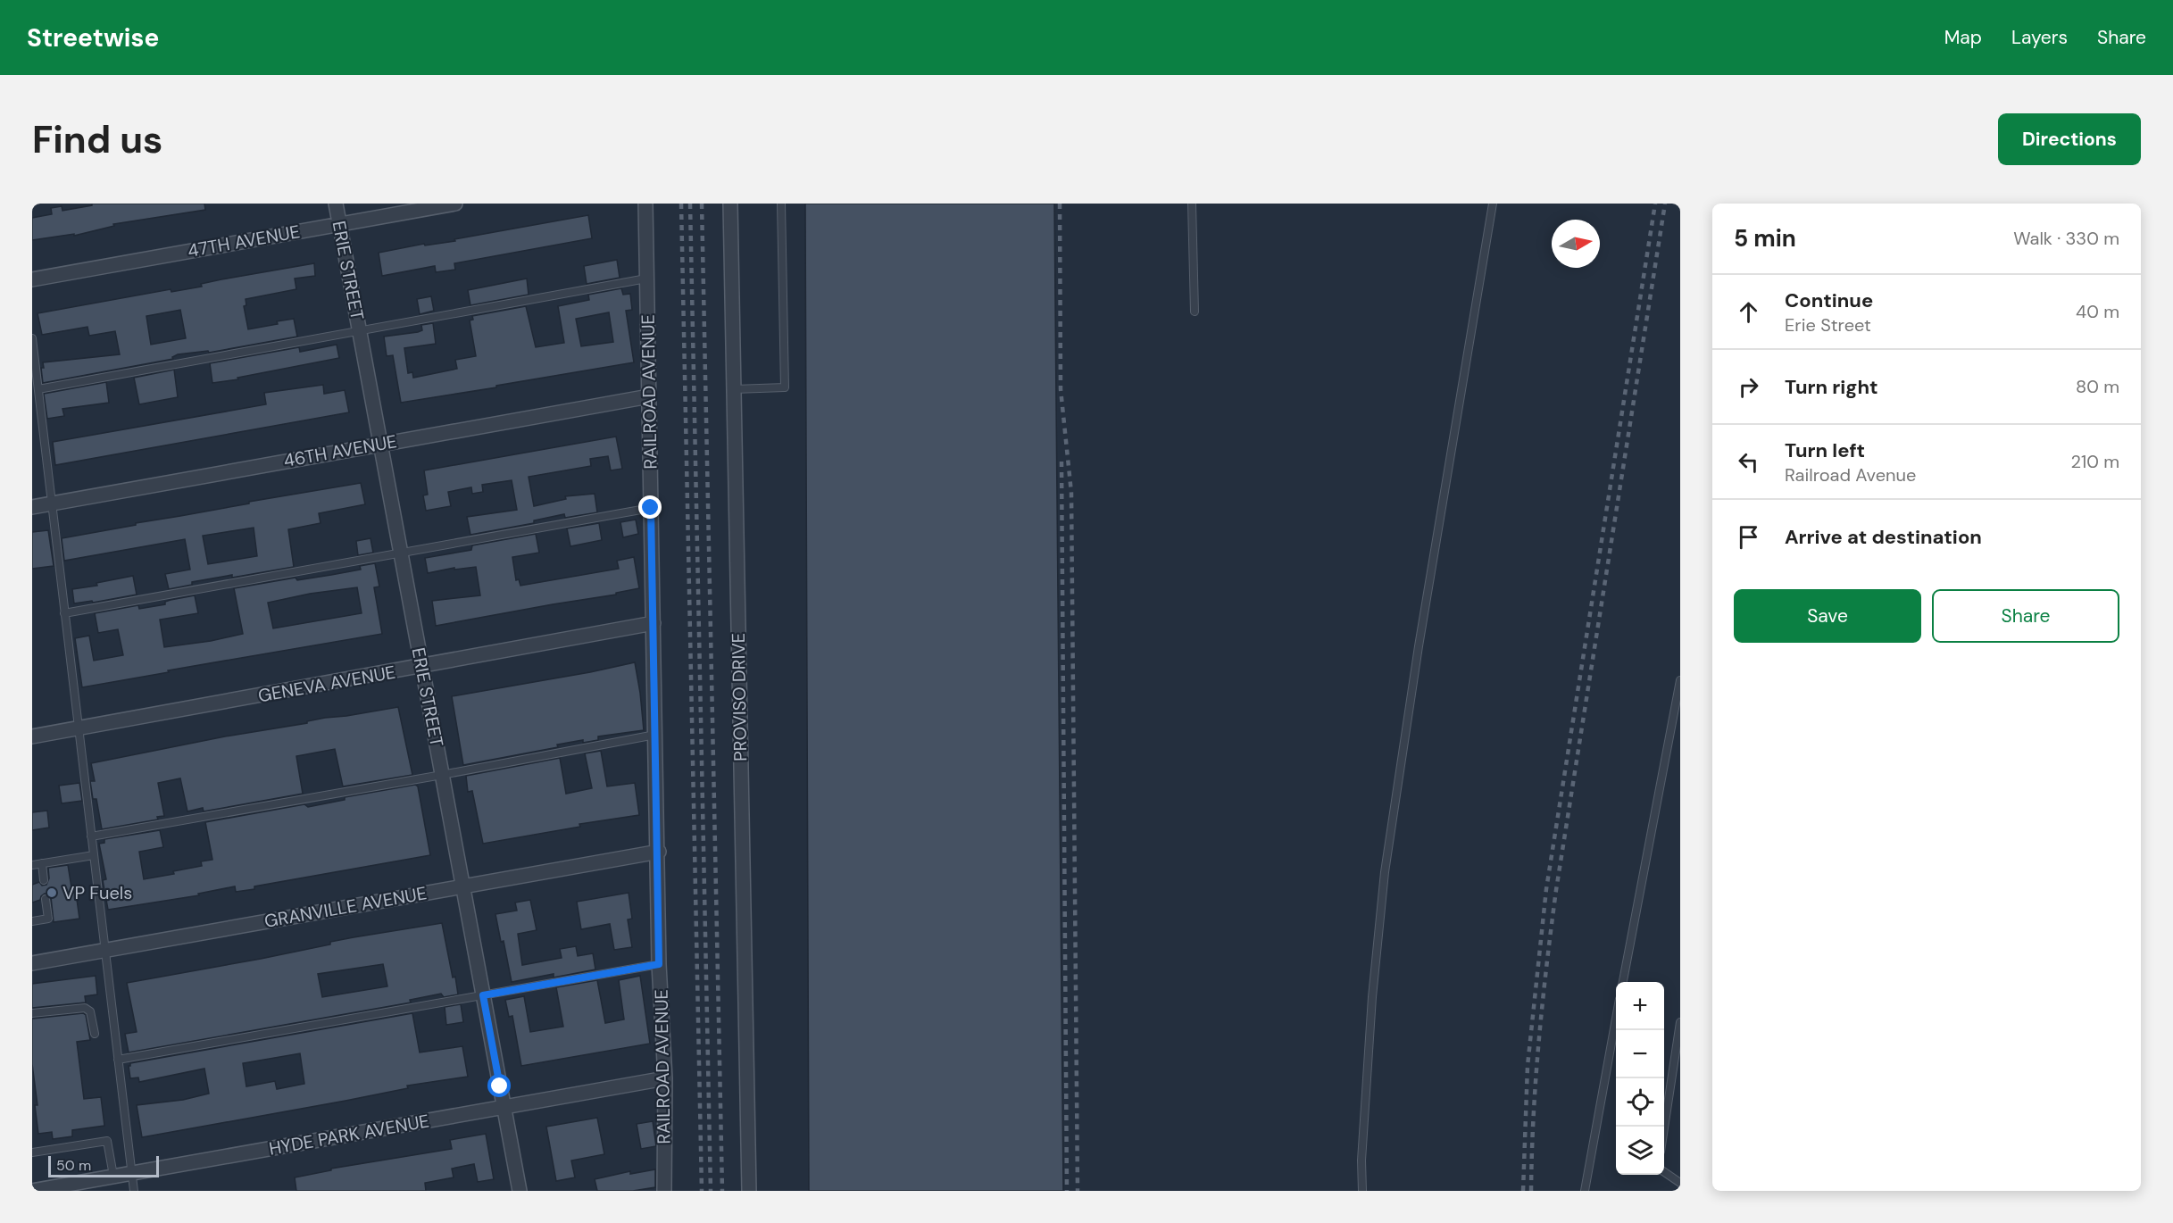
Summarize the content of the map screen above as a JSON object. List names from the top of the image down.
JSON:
{
  "streets": {
    "street": [
      "47TH AVENUE",
      "ERIE STREET",
      "RAILROAD AVENUE",
      "46TH AVENUE",
      "GENEVA AVENUE",
      "PROVISO DRIVE",
      "GRANVILLE AVENUE",
      "HYDE PARK AVENUE"
    ]
  },
  "crossings": [
    ["47TH AVENUE", "ERIE STREET"],
    ["ERIE STREET", "46TH AVENUE"],
    ["ERIE STREET", "GENEVA AVENUE"],
    ["ERIE STREET", "GRANVILLE AVENUE"],
    ["ERIE STREET", "HYDE PARK AVENUE"],
    ["RAILROAD AVENUE", "46TH AVENUE"],
    ["RAILROAD AVENUE", "GENEVA AVENUE"],
    ["RAILROAD AVENUE", "GRANVILLE AVENUE"],
    ["RAILROAD AVENUE", "HYDE PARK AVENUE"]
  ],
  "places": ["VP Fuels"],
  "scale_bar": "50 m",
  "north": "right",
  "page": {
    "header": "Streetwise",
    "nav": ["Map", "Layers", "Share"],
    "buttons": [
      "Directions",
      ["Save", "Share"]
    ],
    "title": "Find us",
    "heading": ["5 min", "Walk · 330 m"],
    "list": [
      ["Continue", "Erie Street", "40 m"],
      ["Turn right", "80 m"],
      ["Turn left", "Railroad Avenue", "210 m"],
      "Arrive at destination"
    ],
    "map_buttons": ["+", "−"],
    "scale": "50 m"
  }
}
